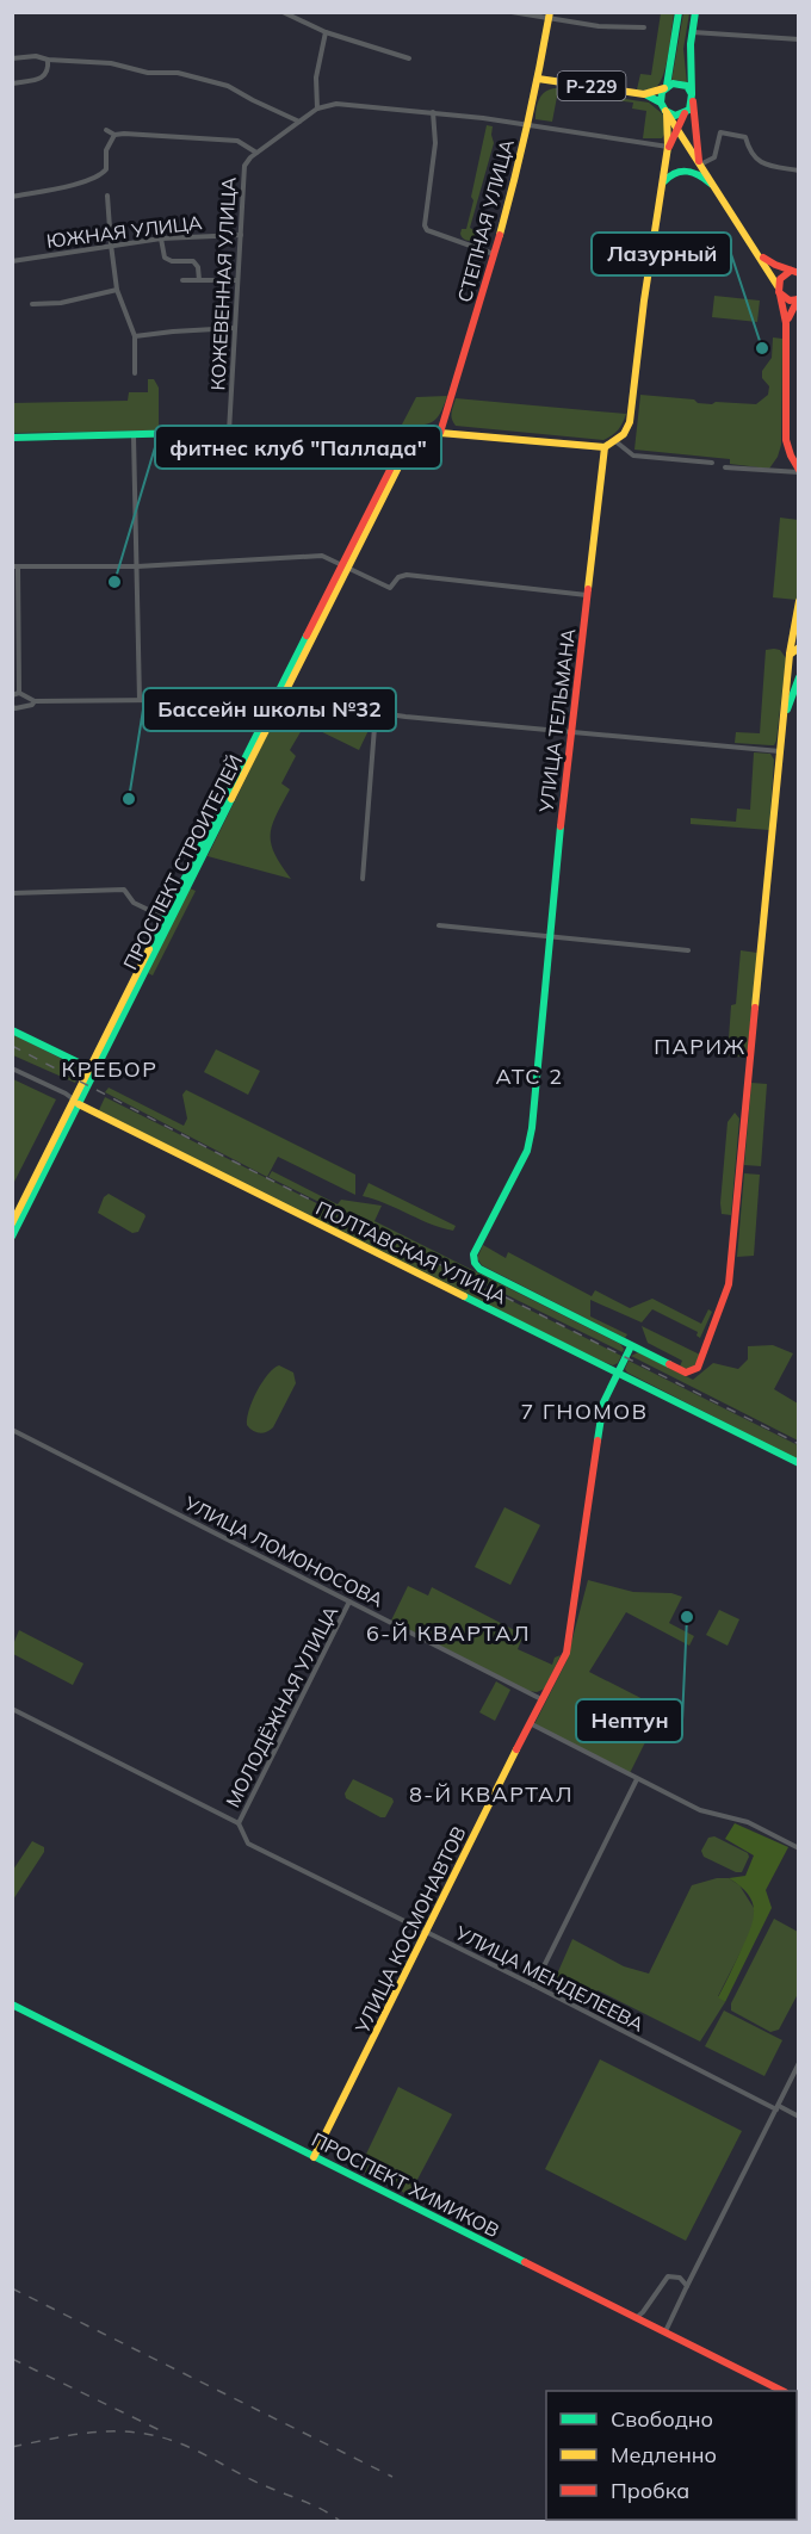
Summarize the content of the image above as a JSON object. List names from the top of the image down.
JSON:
{
  "streets": {
    "street": [
      "Р-229",
      "СТЕПНАЯ УЛИЦА",
      "ЮЖНАЯ УЛИЦА",
      "КОЖЕВЕННАЯ УЛИЦА",
      "УЛИЦА ТЕЛЬМАНА",
      "ПРОСПЕКТ СТРОИТЕЛЕЙ",
      "ПОЛТАВСКАЯ УЛИЦА",
      "УЛИЦА ЛОМОНОСОВА",
      "МОЛОДЁЖНАЯ УЛИЦА",
      "УЛИЦА КОСМОНАВТОВ",
      "УЛИЦА МЕНДЕЛЕЕВА",
      "ПРОСПЕКТ ХИМИКОВ"
    ]
  },
  "crossings": [
    ["Р-229", "СТЕПНАЯ УЛИЦА"],
    ["ЮЖНАЯ УЛИЦА", "КОЖЕВЕННАЯ УЛИЦА"],
    ["УЛИЦА ТЕЛЬМАНА", "ПОЛТАВСКАЯ УЛИЦА"],
    ["ПРОСПЕКТ СТРОИТЕЛЕЙ", "ПОЛТАВСКАЯ УЛИЦА"],
    ["ПОЛТАВСКАЯ УЛИЦА", "УЛИЦА КОСМОНАВТОВ"],
    ["УЛИЦА ЛОМОНОСОВА", "МОЛОДЁЖНАЯ УЛИЦА"],
    ["УЛИЦА ЛОМОНОСОВА", "УЛИЦА КОСМОНАВТОВ"],
    ["МОЛОДЁЖНАЯ УЛИЦА", "УЛИЦА МЕНДЕЛЕЕВА"],
    ["УЛИЦА КОСМОНАВТОВ", "УЛИЦА МЕНДЕЛЕЕВА"],
    ["УЛИЦА КОСМОНАВТОВ", "ПРОСПЕКТ ХИМИКОВ"]
  ],
  "districts": [
    "ПАРИЖ",
    "КРЕБОР",
    "АТС 2",
    "7 ГНОМОВ",
    "6-Й КВАРТАЛ",
    "8-Й КВАРТАЛ"
  ],
  "places": [
    "Лазурный",
    "фитнес клуб \"Паллада\"",
    "Бассейн школы №32",
    "Нептун"
  ],
  "legend": ["Свободно", "Медленно", "Пробка"]
}
